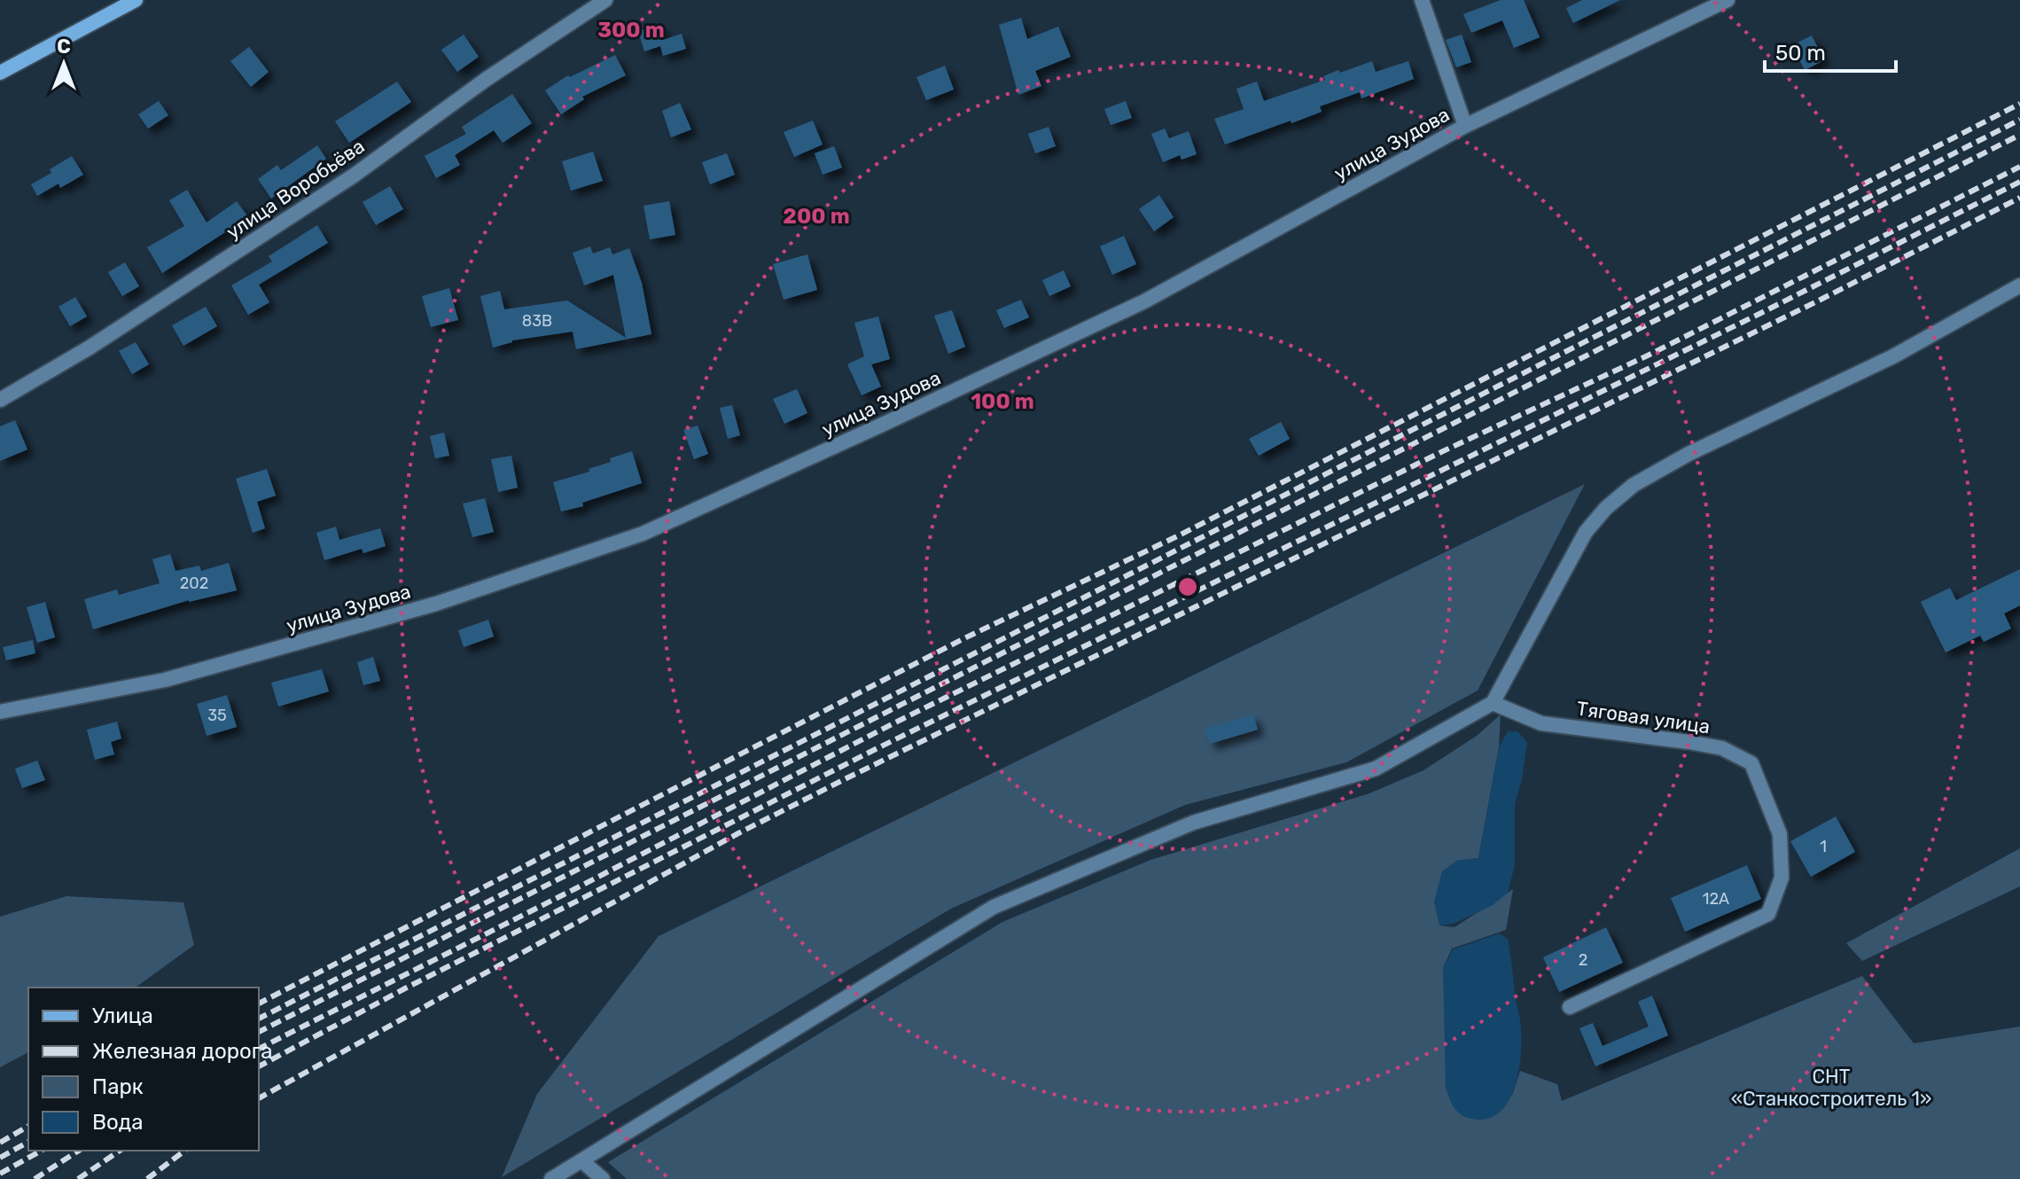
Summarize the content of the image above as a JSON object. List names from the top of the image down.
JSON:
{
  "streets": {
    "street": ["улица Зудова", "улица Воробьёва", "Тяговая улица"]
  },
  "parks": ["СНТ «Станкостроитель 1»"],
  "house_numbers": [
    "83В",
    "202",
    "35",
    "1",
    "12А",
    "2"
  ],
  "legend": [
    "Улица",
    "Железная дорога",
    "Парк",
    "Вода"
  ],
  "scale_bar": "50 m",
  "north": "top",
  "rings": ["300 m", "200 m", "100 m"]
}
